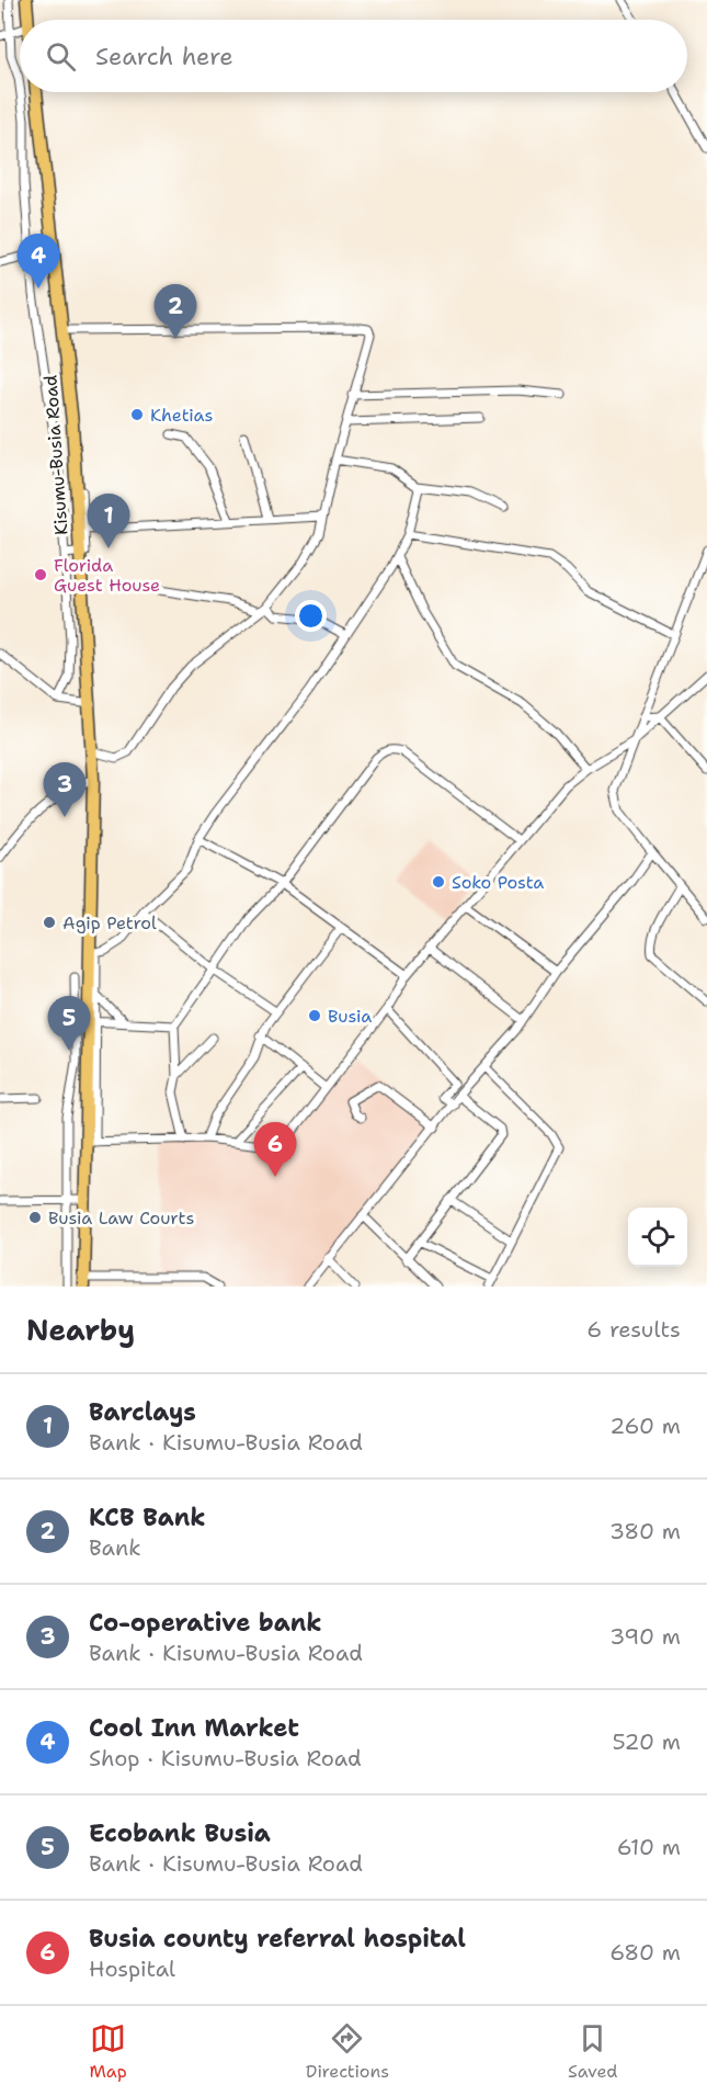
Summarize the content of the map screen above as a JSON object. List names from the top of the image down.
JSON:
{
  "streets": {
    "highway": ["Kisumu-Busia Road"]
  },
  "places": [
    "Khetias",
    "Florida Guest House",
    "Soko Posta",
    "Agip Petrol",
    "Busia",
    "Busia Law Courts"
  ],
  "page": {
    "search": "Search here",
    "pins": [
      "4",
      "2",
      "1",
      "3",
      "5",
      "6"
    ],
    "heading": ["Nearby", "6 results"],
    "list": [
      {
        "mark": "1",
        "name": "Barclays",
        "note": "Bank · Kisumu-Busia Road",
        "value": "260 m"
      },
      {
        "mark": "2",
        "name": "KCB Bank",
        "note": "Bank",
        "value": "380 m"
      },
      {
        "mark": "3",
        "name": "Co-operative bank",
        "note": "Bank · Kisumu-Busia Road",
        "value": "390 m"
      },
      {
        "mark": "4",
        "name": "Cool Inn Market",
        "note": "Shop · Kisumu-Busia Road",
        "value": "520 m"
      },
      {
        "mark": "5",
        "name": "Ecobank Busia",
        "note": "Bank · Kisumu-Busia Road",
        "value": "610 m"
      },
      {
        "mark": "6",
        "name": "Busia county referral hospital",
        "note": "Hospital",
        "value": "680 m"
      }
    ],
    "nav": ["Map", "Directions", "Saved"]
  }
}
